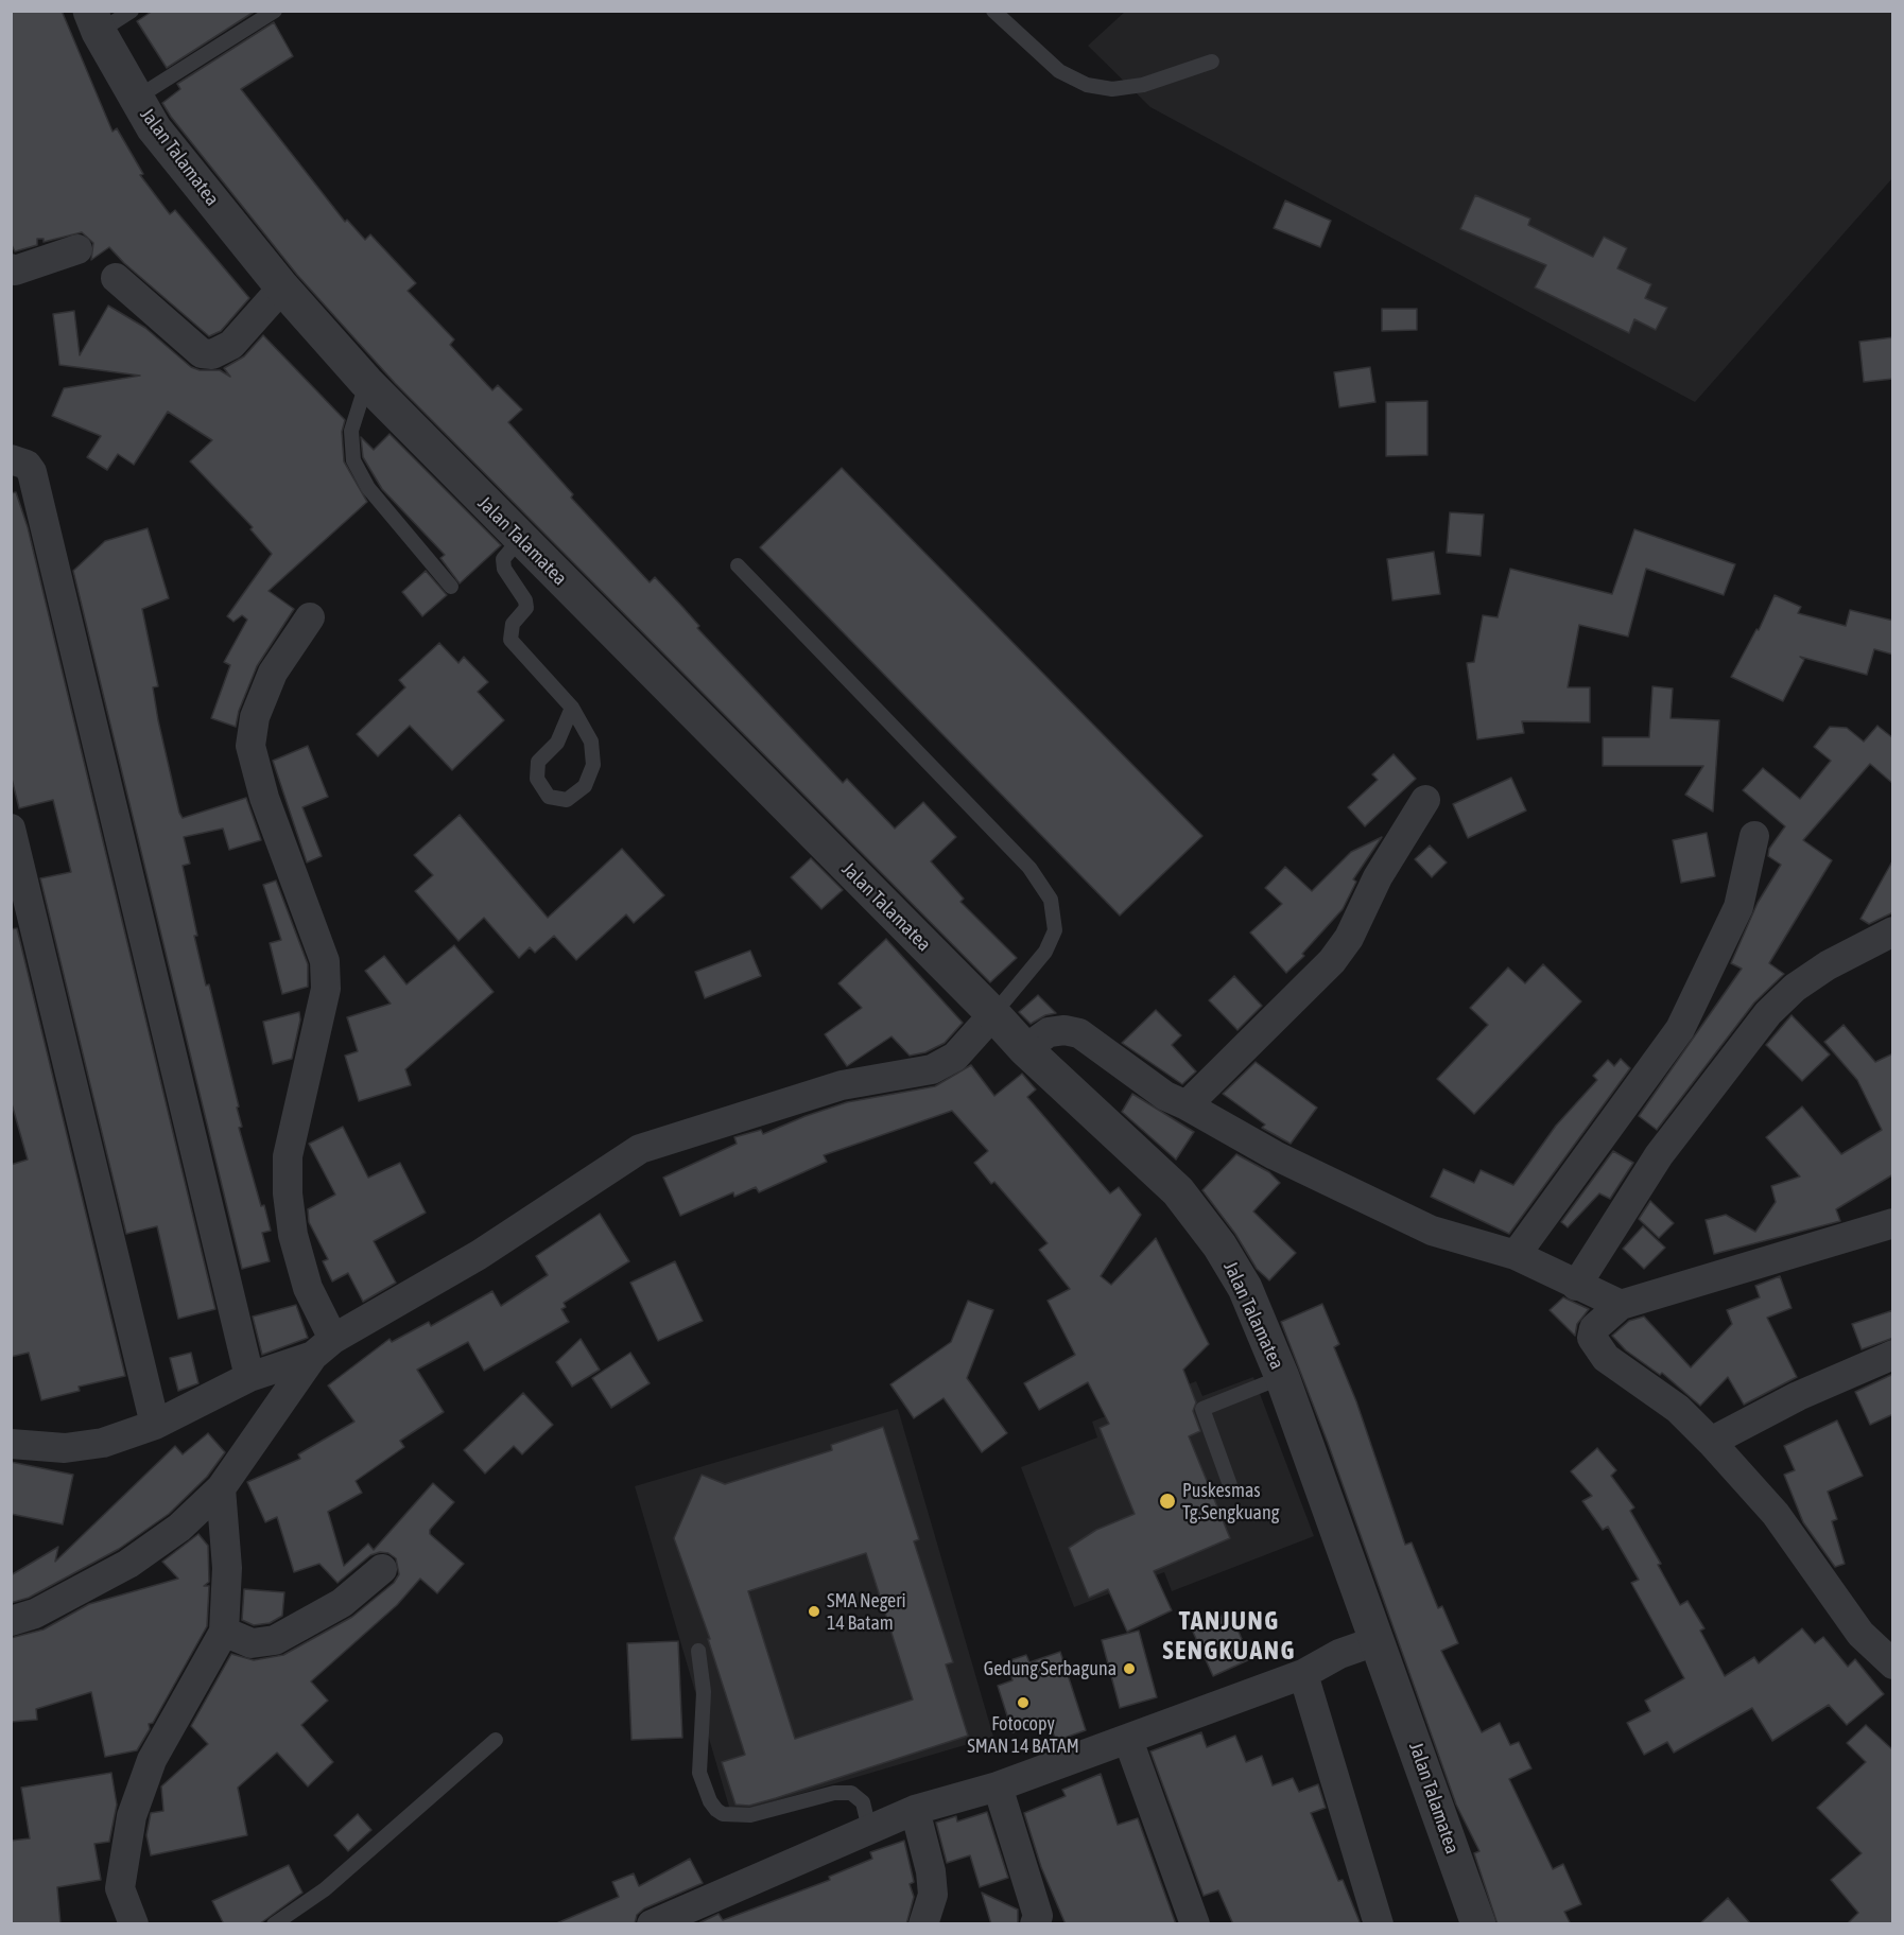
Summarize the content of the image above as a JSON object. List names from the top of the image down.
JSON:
{
  "streets": {
    "street": ["Jalan Talamatea"]
  },
  "districts": ["TANJUNG SENGKUANG"],
  "places": [
    "Puskesmas Tg.Sengkuang",
    "SMA Negeri 14 Batam",
    "Gedung Serbaguna",
    "Fotocopy SMAN 14 BATAM"
  ]
}
